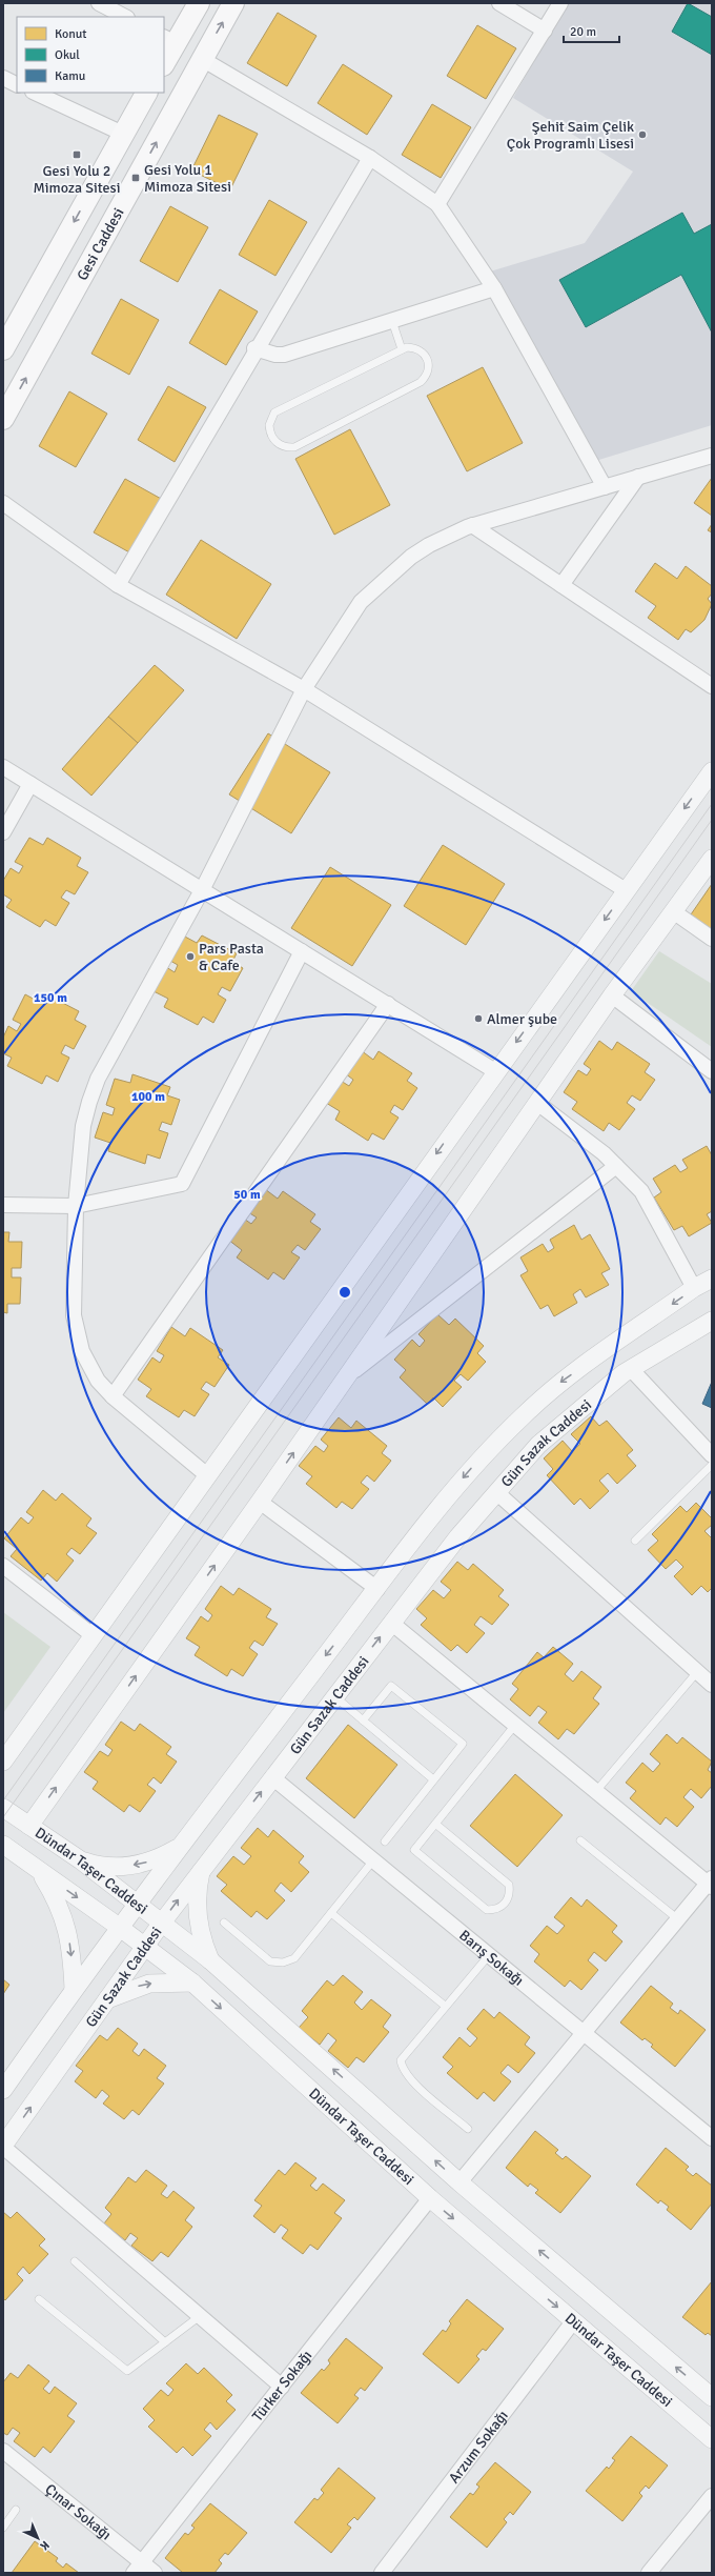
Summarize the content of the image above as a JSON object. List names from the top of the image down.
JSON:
{
  "streets": {
    "main road": ["Gesi Caddesi"],
    "street": [
      "Gün Sazak Caddesi",
      "Dündar Taşer Caddesi",
      "Barış Sokağı",
      "Türker Sokağı",
      "Arzum Sokağı",
      "Çınar Sokağı"
    ]
  },
  "crossings": [
    ["Gün Sazak Caddesi", "Dündar Taşer Caddesi"],
    ["Gün Sazak Caddesi", "Barış Sokağı"],
    ["Dündar Taşer Caddesi", "Türker Sokağı"],
    ["Dündar Taşer Caddesi", "Arzum Sokağı"],
    ["Türker Sokağı", "Çınar Sokağı"]
  ],
  "places": {
    "other": ["Şehit Saim Çelik Çok Programlı Lisesi", "Pars Pasta & Cafe", "Almer şube"],
    "transit": ["Gesi Yolu 2 Mimoza Sitesi", "Gesi Yolu 1 Mimoza Sitesi"]
  },
  "legend": ["Konut", "Okul", "Kamu"],
  "scale_bar": "20 m",
  "north": "bottom right",
  "rings": ["150 m", "100 m", "50 m"]
}
